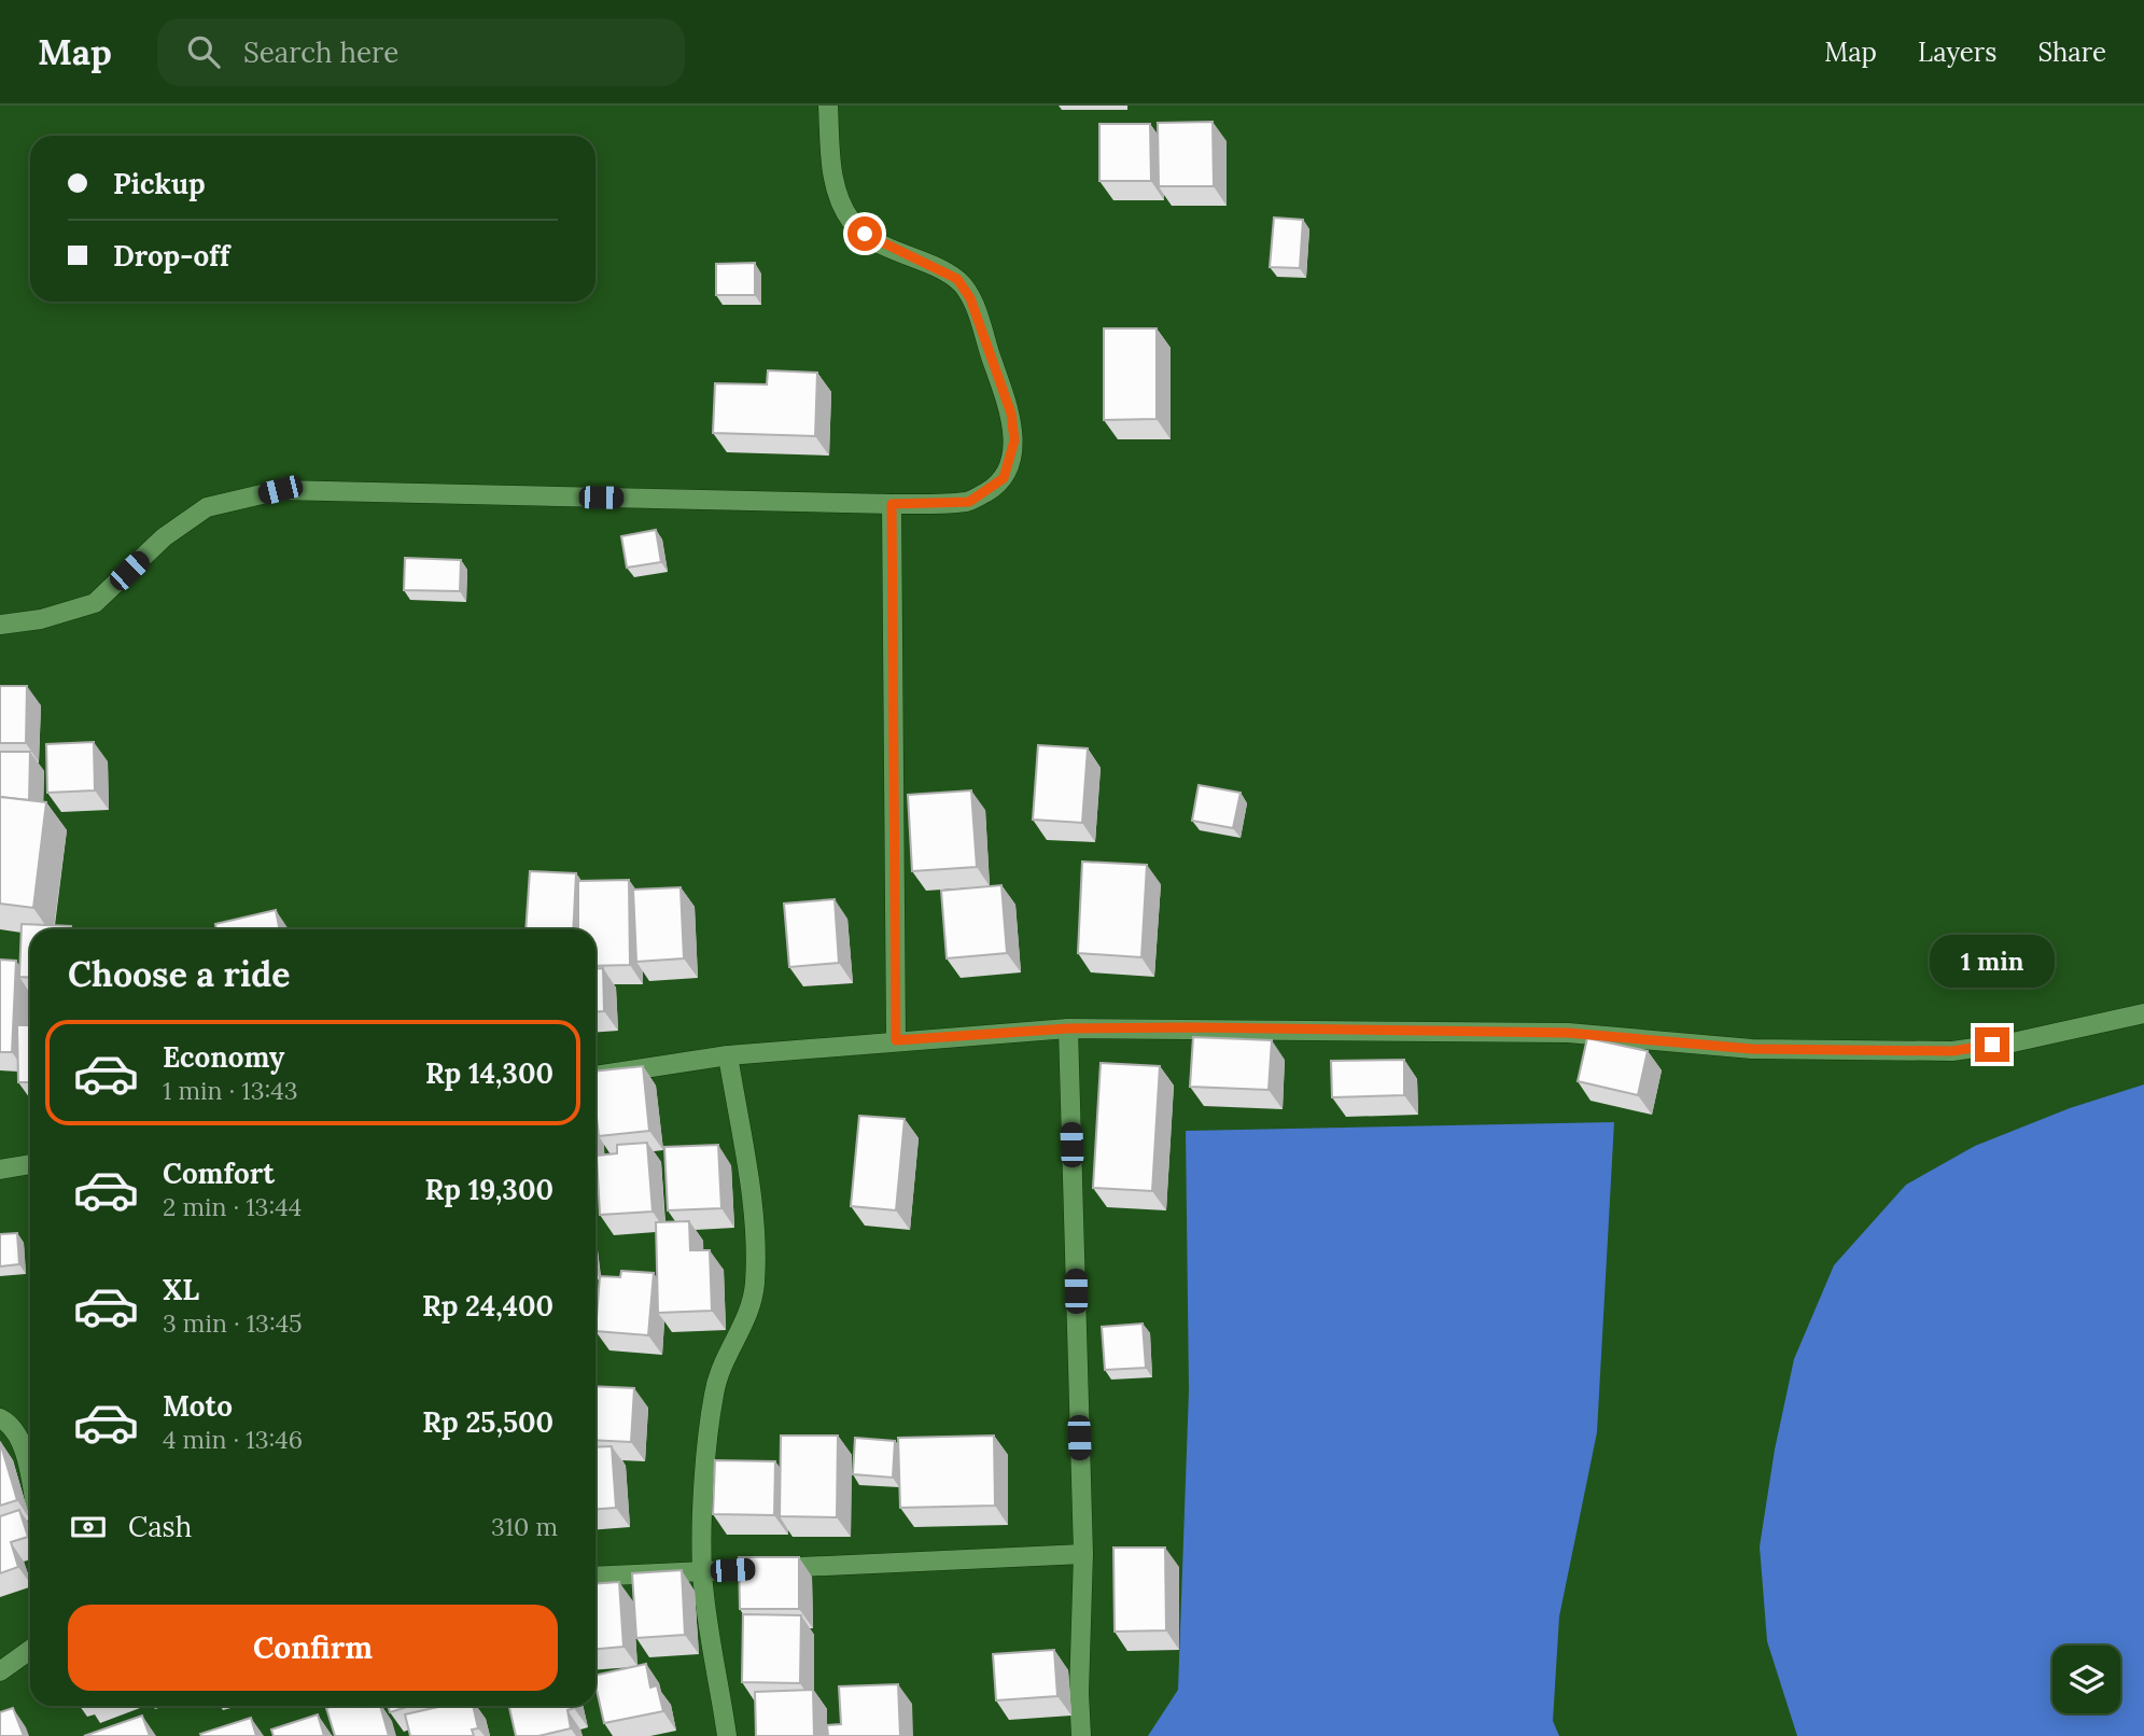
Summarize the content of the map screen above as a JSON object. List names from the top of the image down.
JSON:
{
  "page": {
    "header": "Map",
    "search": "Search here",
    "nav": ["Map", "Layers", "Share"],
    "banner": ["Pickup", "Drop-off"],
    "heading": "Choose a ride",
    "bubble": "1 min",
    "list": [
      {
        "name": "Economy",
        "note": "1 min · 13:43",
        "value": "Rp 14,300"
      },
      {
        "name": "Comfort",
        "note": "2 min · 13:44",
        "value": "Rp 19,300"
      },
      {
        "name": "XL",
        "note": "3 min · 13:45",
        "value": "Rp 24,400"
      },
      {
        "name": "Moto",
        "note": "4 min · 13:46",
        "value": "Rp 25,500"
      }
    ],
    "pay": ["Cash", "310 m"],
    "buttons": "Confirm"
  }
}
